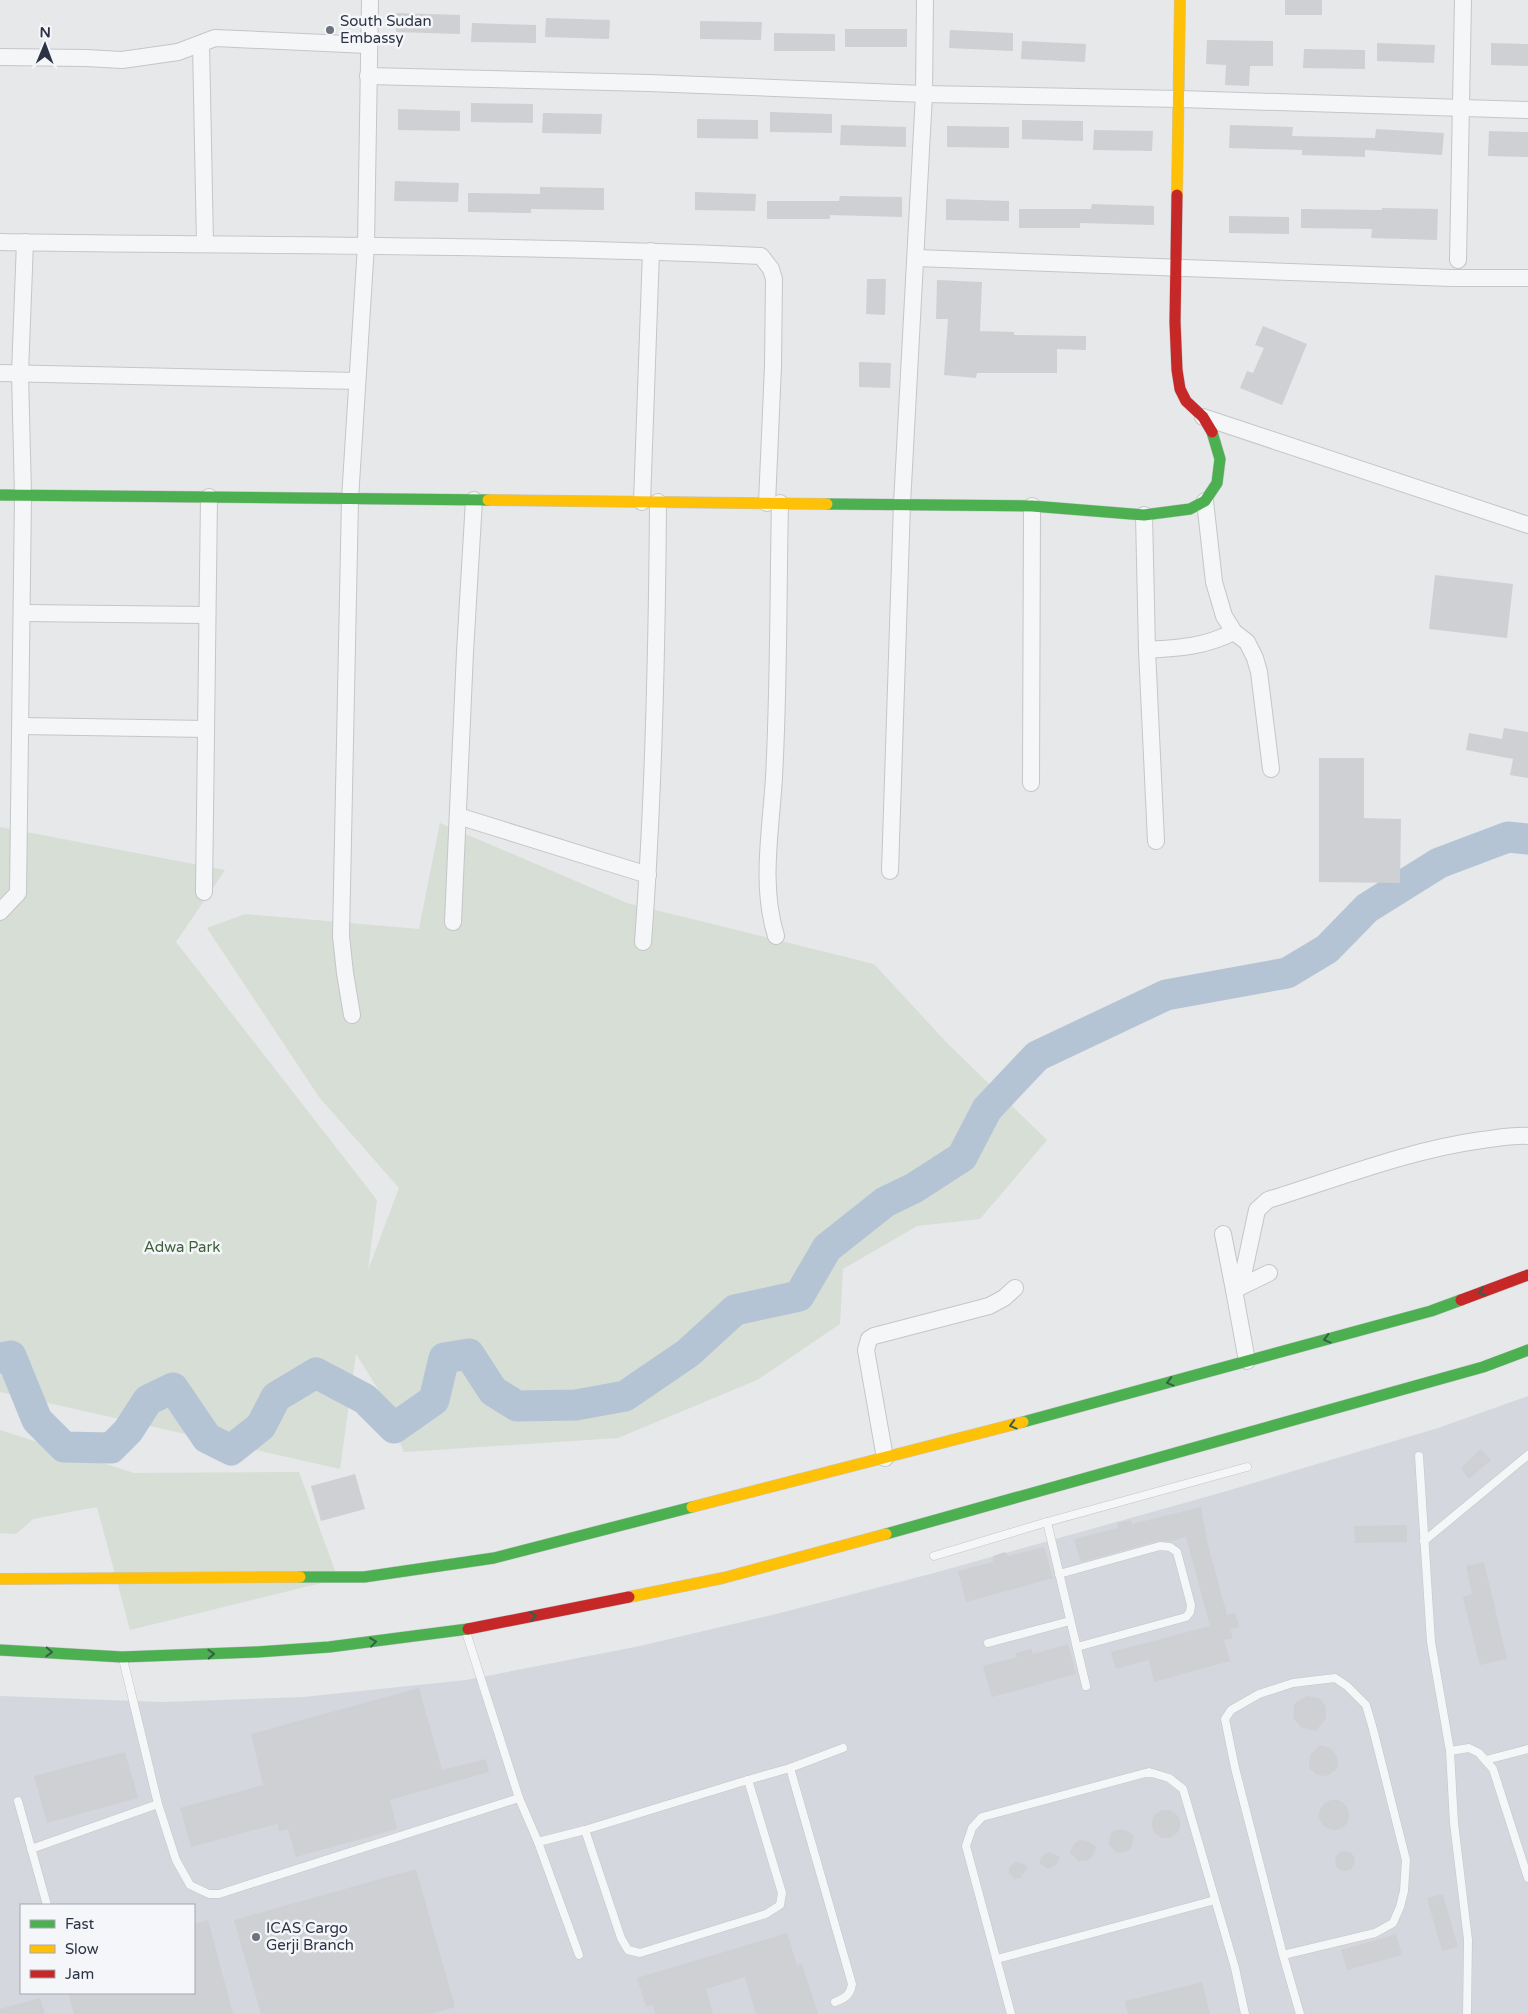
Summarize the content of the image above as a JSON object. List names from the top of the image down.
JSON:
{
  "parks": ["Adwa Park"],
  "places": ["South Sudan Embassy", "ICAS Cargo Gerji Branch"],
  "legend": ["Fast", "Slow", "Jam"],
  "north": "top"
}
